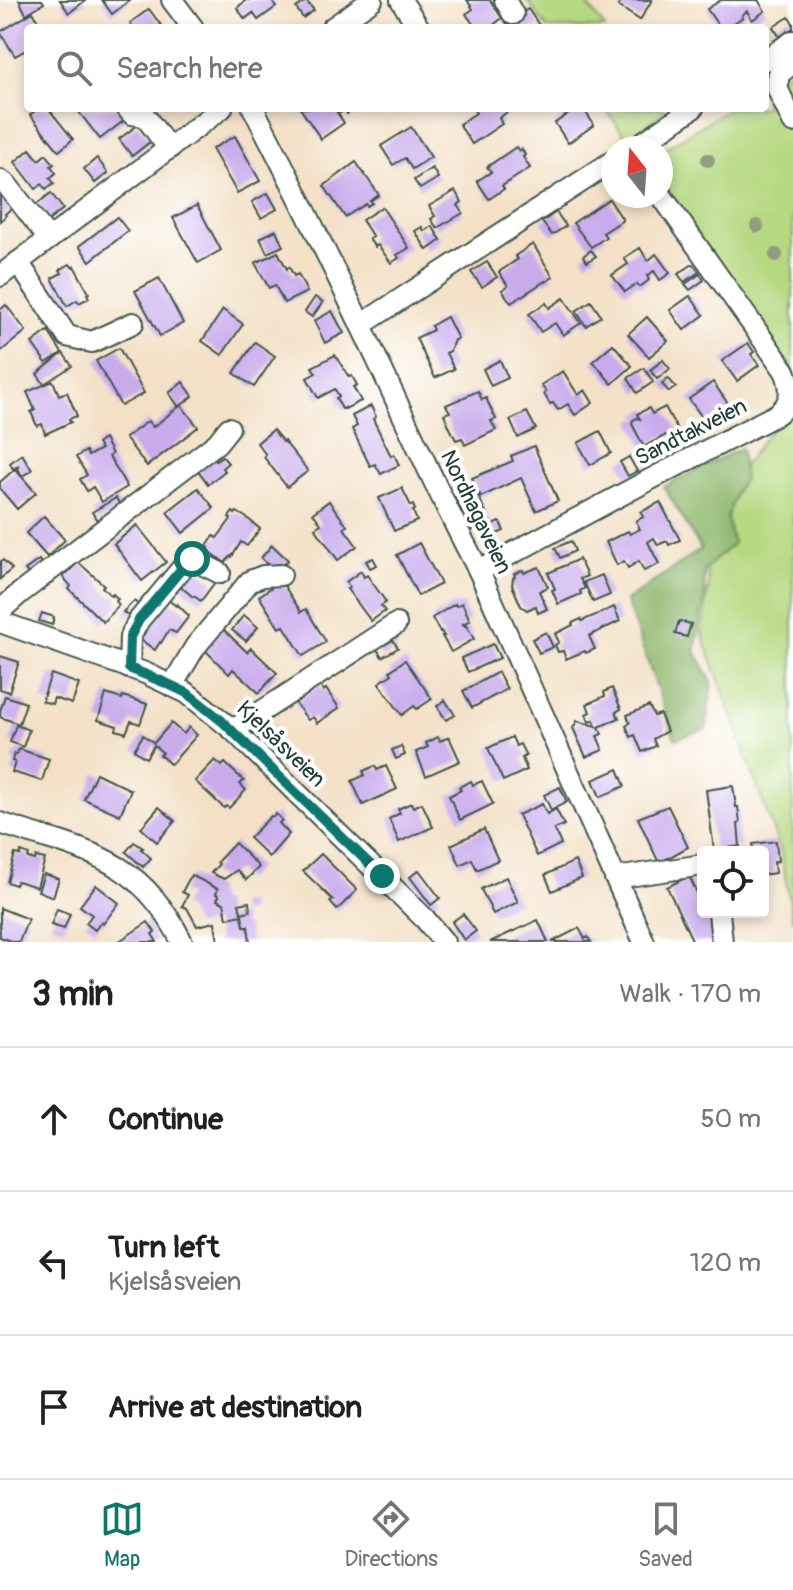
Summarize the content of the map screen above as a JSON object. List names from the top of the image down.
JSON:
{
  "streets": {
    "street": ["Sandtakveien", "Nordhagaveien", "Kjelsåsveien"]
  },
  "crossings": [
    ["Sandtakveien", "Nordhagaveien"]
  ],
  "north": "top",
  "page": {
    "search": "Search here",
    "heading": ["3 min", "Walk · 170 m"],
    "list": [
      ["Continue", "50 m"],
      ["Turn left", "Kjelsåsveien", "120 m"],
      "Arrive at destination"
    ],
    "nav": ["Map", "Directions", "Saved"]
  }
}
